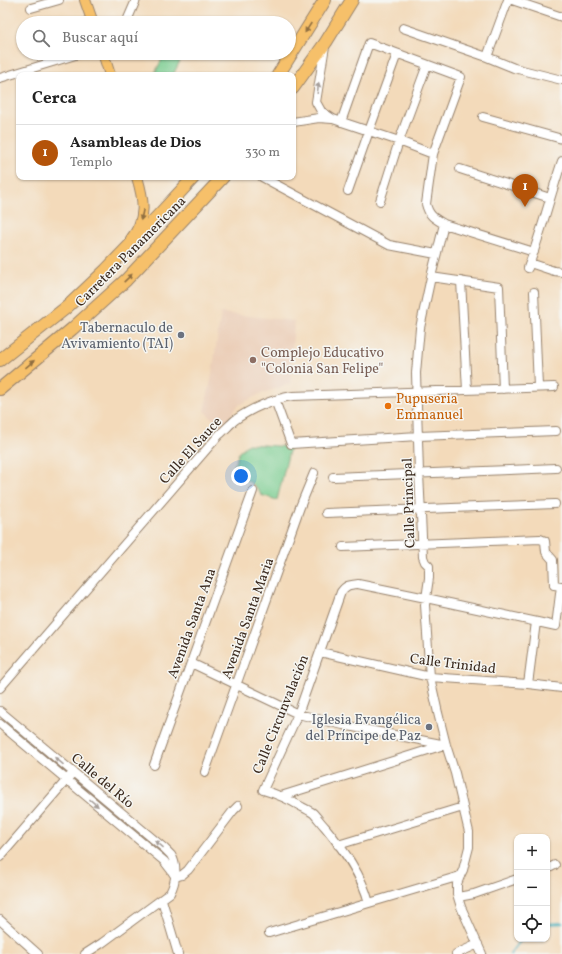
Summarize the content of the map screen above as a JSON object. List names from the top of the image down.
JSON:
{
  "streets": {
    "highway": ["Carretera Panamericana"],
    "street": [
      "Calle El Sauce",
      "Calle Principal",
      "Avenida Santa Maria",
      "Avenida Santa Ana",
      "Calle Trinidad",
      "Calle Circunvalación",
      "Calle del Río"
    ]
  },
  "crossings": [
    ["Calle El Sauce", "Calle Principal"],
    ["Calle Principal", "Calle Trinidad"],
    ["Calle Principal", "Calle Circunvalación"],
    ["Calle Trinidad", "Calle Circunvalación"]
  ],
  "places": [
    "Tabernaculo de Avivamiento (TAI)",
    "Complejo Educativo \"Colonia San Felipe\"",
    "Pupuseria Emmanuel",
    "Iglesia Evangélica del Príncipe de Paz"
  ],
  "page": {
    "search": "Buscar aquí",
    "heading": "Cerca",
    "list": [
      {
        "mark": "1",
        "name": "Asambleas de Dios",
        "note": "Templo",
        "value": "330 m"
      }
    ],
    "pins": "1",
    "map_buttons": ["+", "−"]
  }
}
